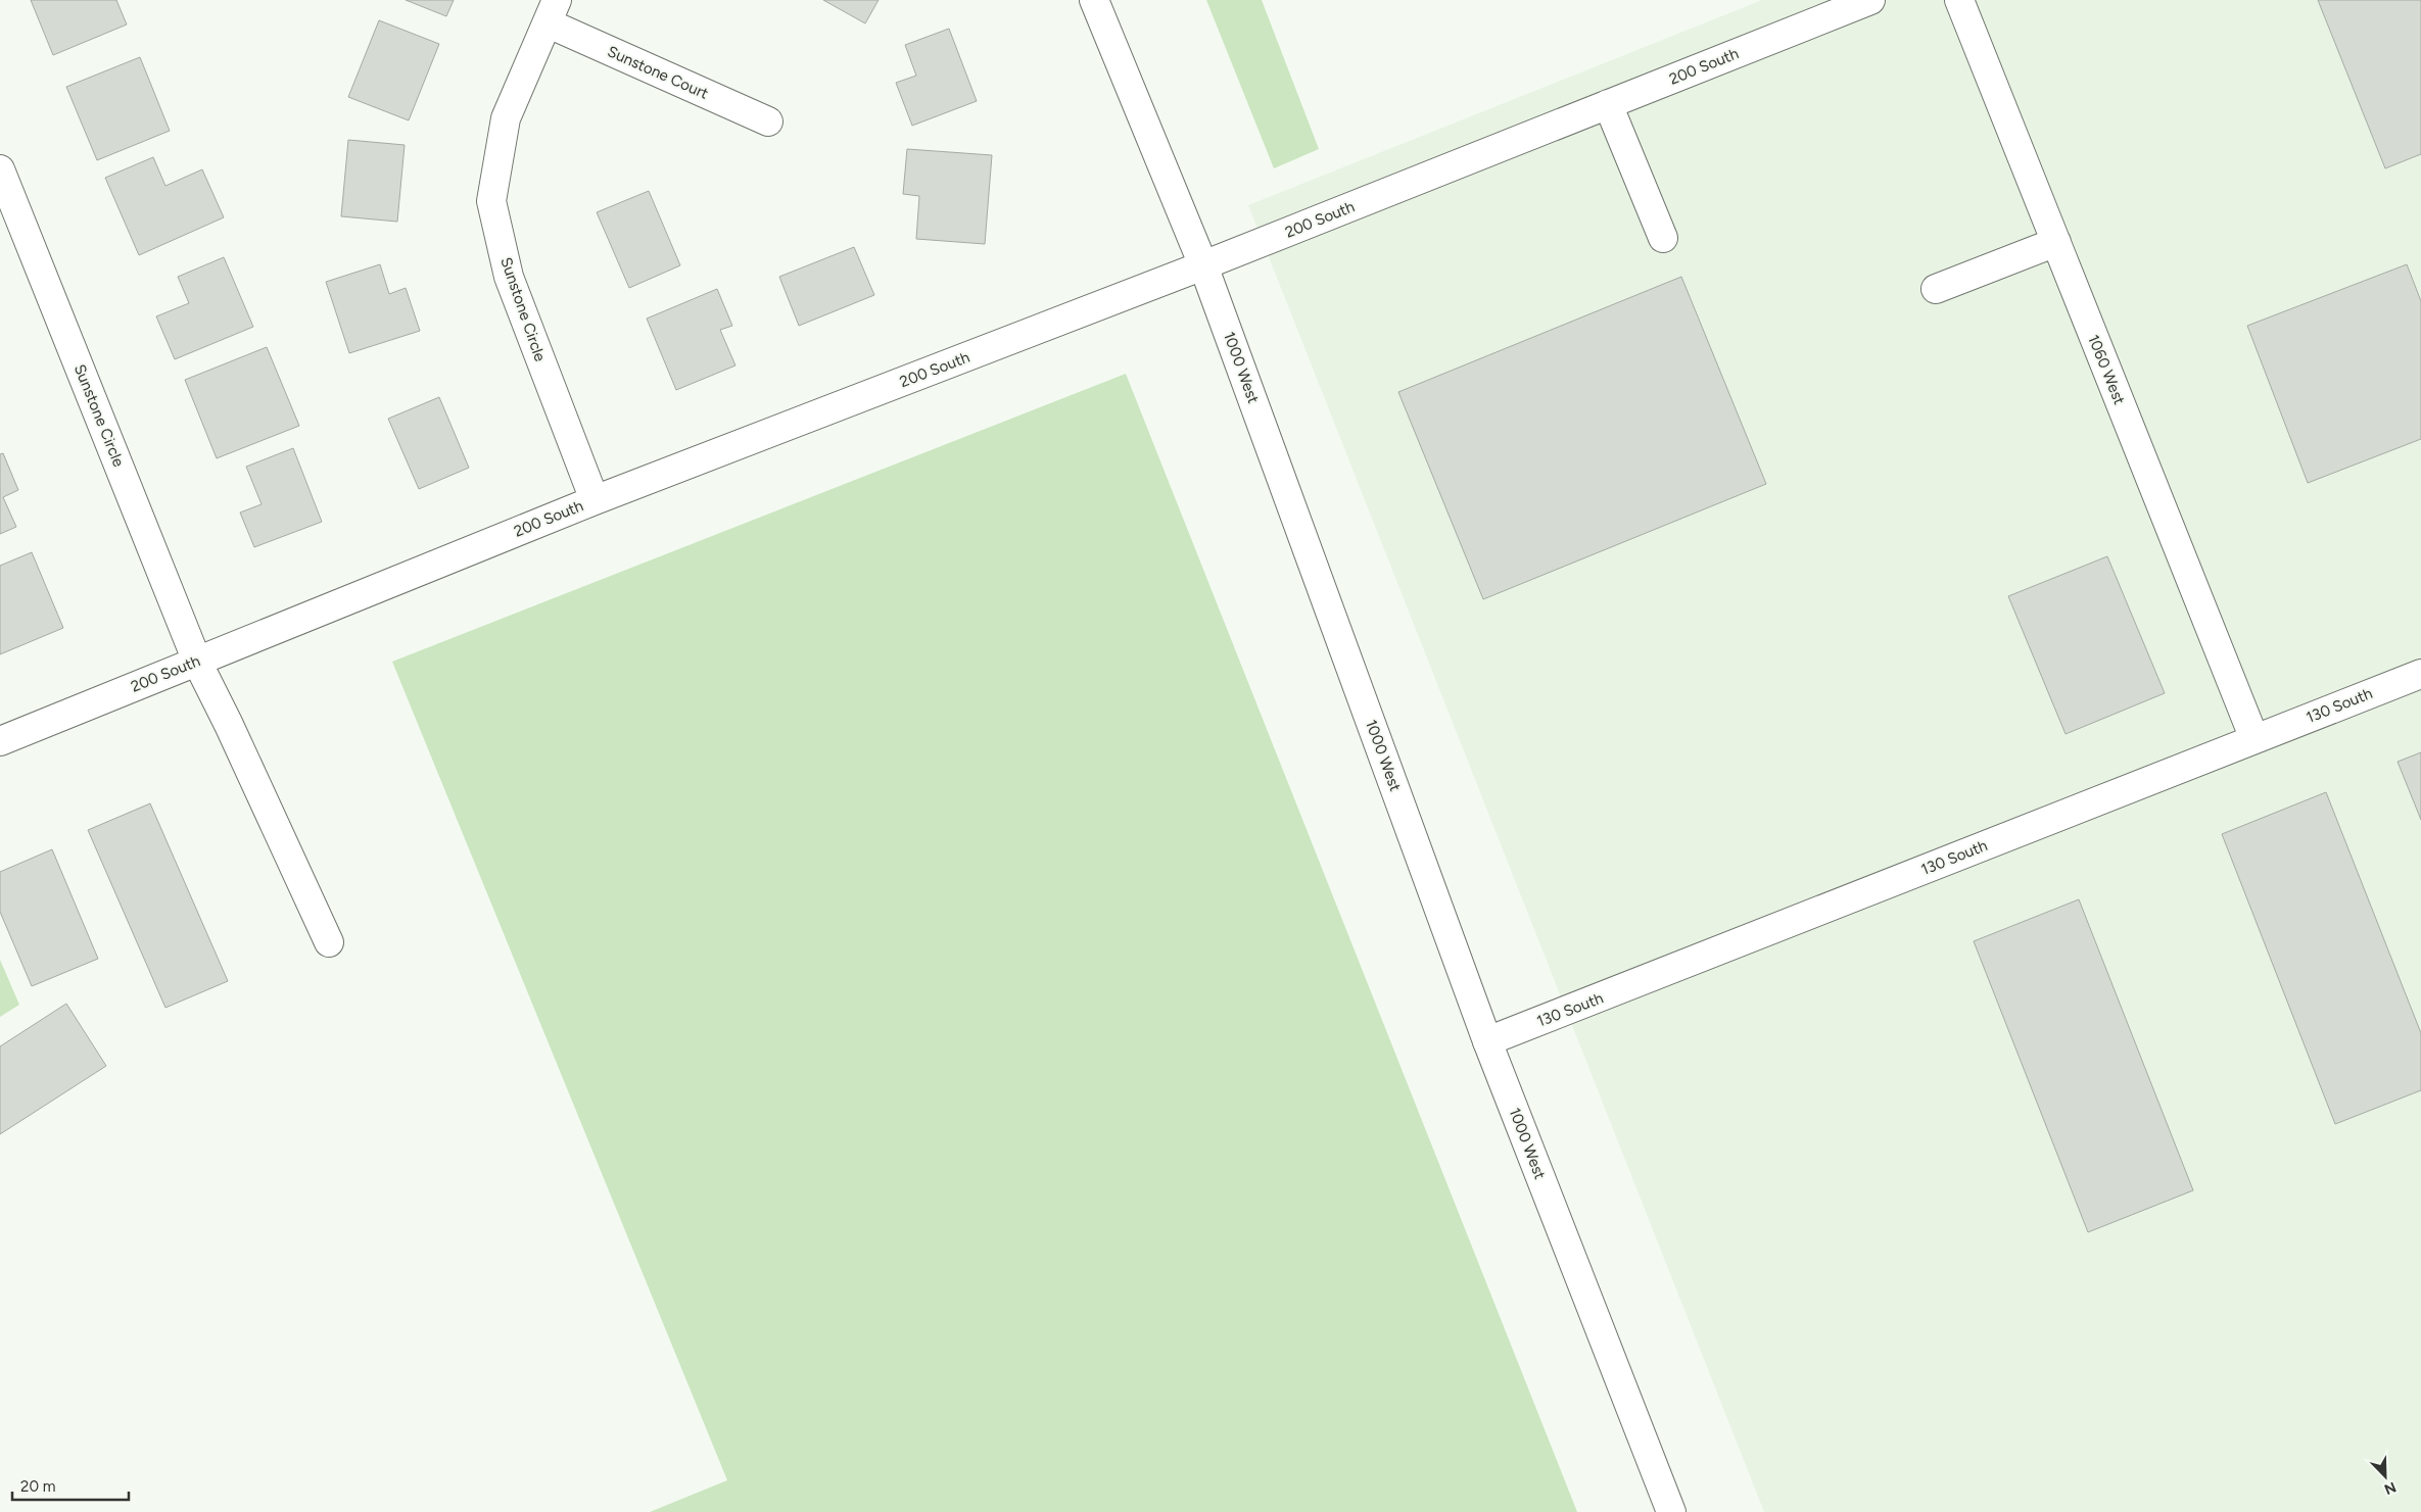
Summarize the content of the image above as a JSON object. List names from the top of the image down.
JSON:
{
  "streets": {
    "street": [
      "200 South",
      "Sunstone Court",
      "Sunstone Circle",
      "1000 West",
      "1060 West",
      "130 South"
    ]
  },
  "crossings": [
    ["200 South", "Sunstone Circle"],
    ["200 South", "1000 West"],
    ["Sunstone Court", "Sunstone Circle"],
    ["1000 West", "130 South"],
    ["1060 West", "130 South"]
  ],
  "scale_bar": "20 m",
  "north": "bottom right"
}
